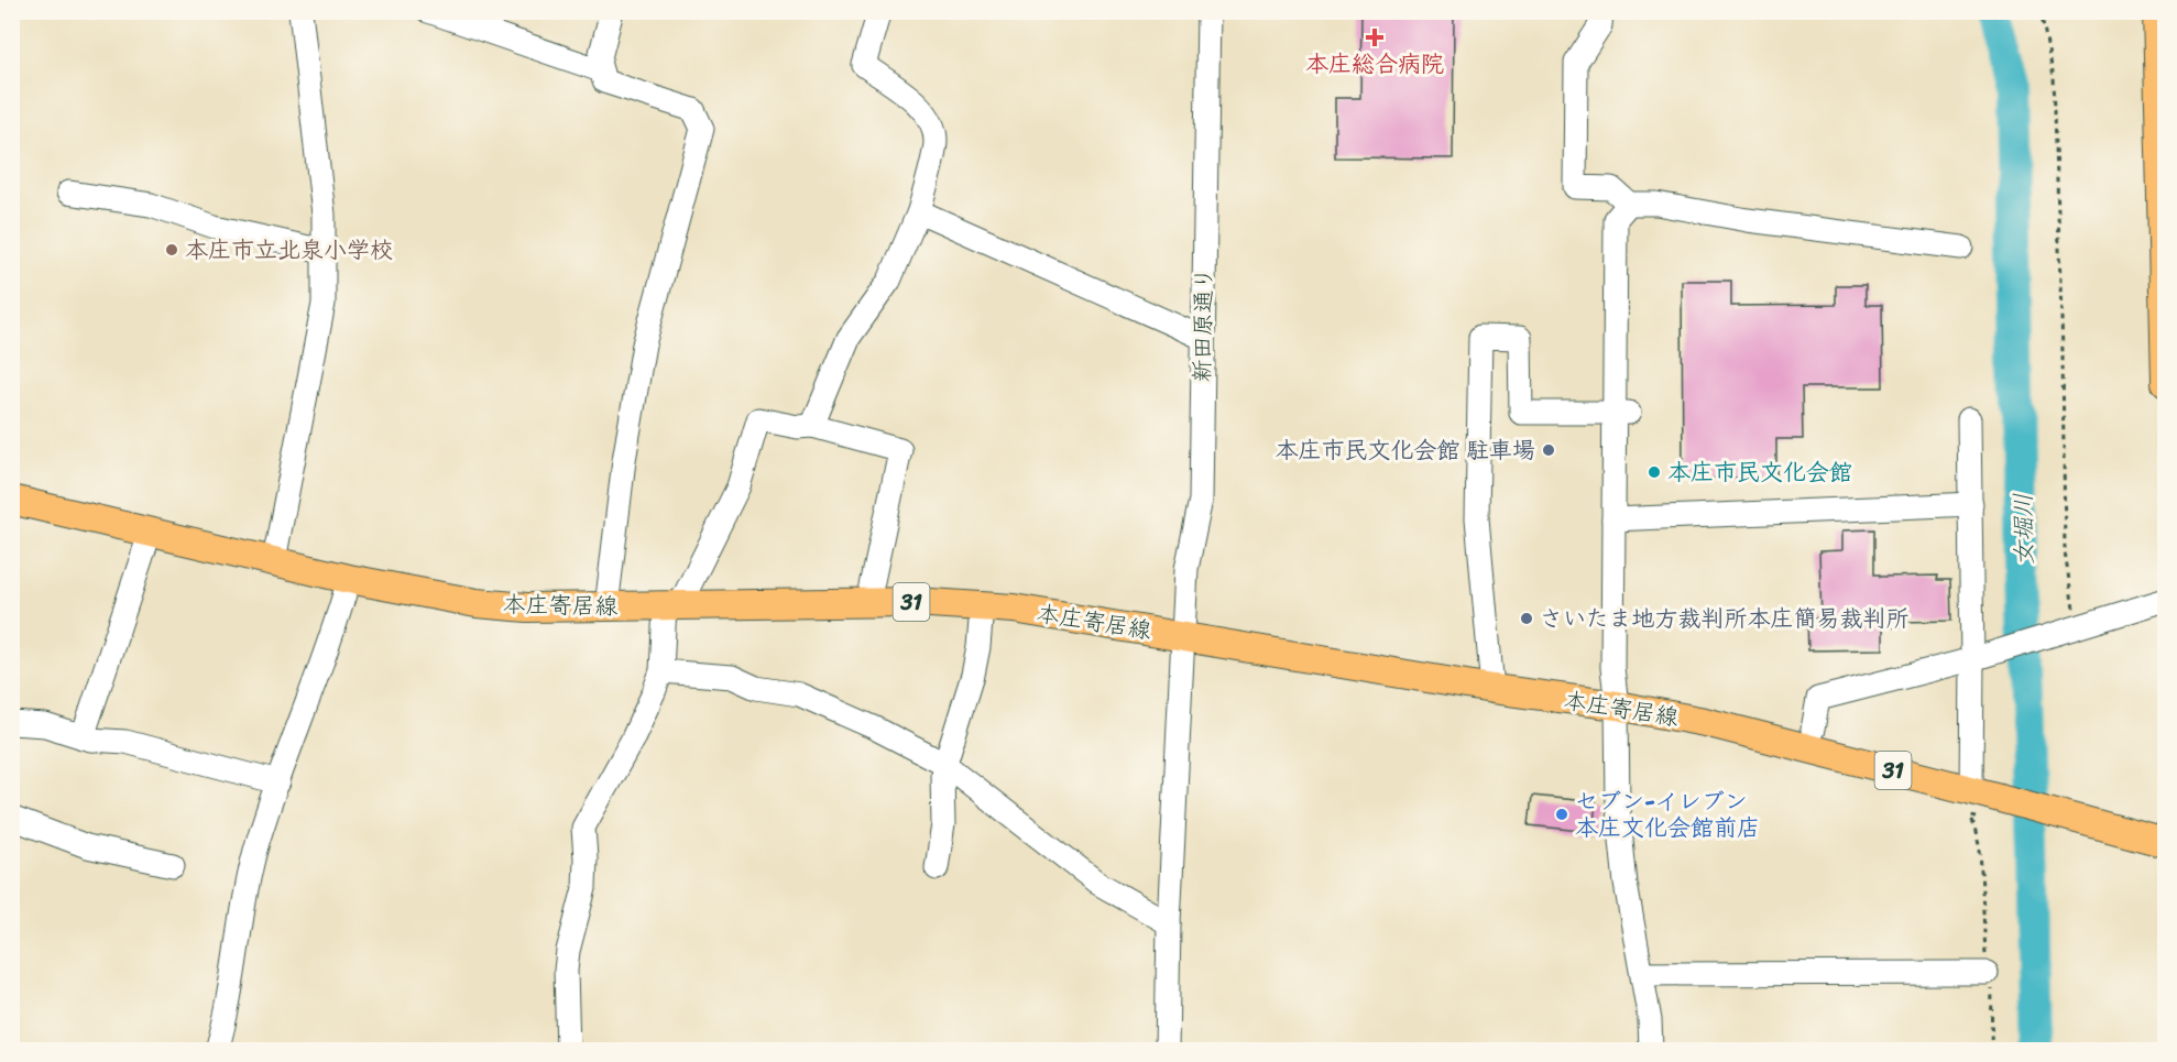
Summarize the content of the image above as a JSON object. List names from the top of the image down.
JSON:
{
  "streets": {
    "main road": ["31", "本庄寄居線"],
    "street": ["新田原通り"]
  },
  "crossings": [
    ["新田原通り", "本庄寄居線"]
  ],
  "water": ["女堀川"],
  "places": {
    "health": ["本庄総合病院"],
    "other": [
      "本庄市立北泉小学校",
      "本庄市民文化会館 駐車場",
      "本庄市民文化会館",
      "さいたま地方裁判所本庄簡易裁判所",
      "セブン-イレブン 本庄文化会館前店"
    ]
  }
}
